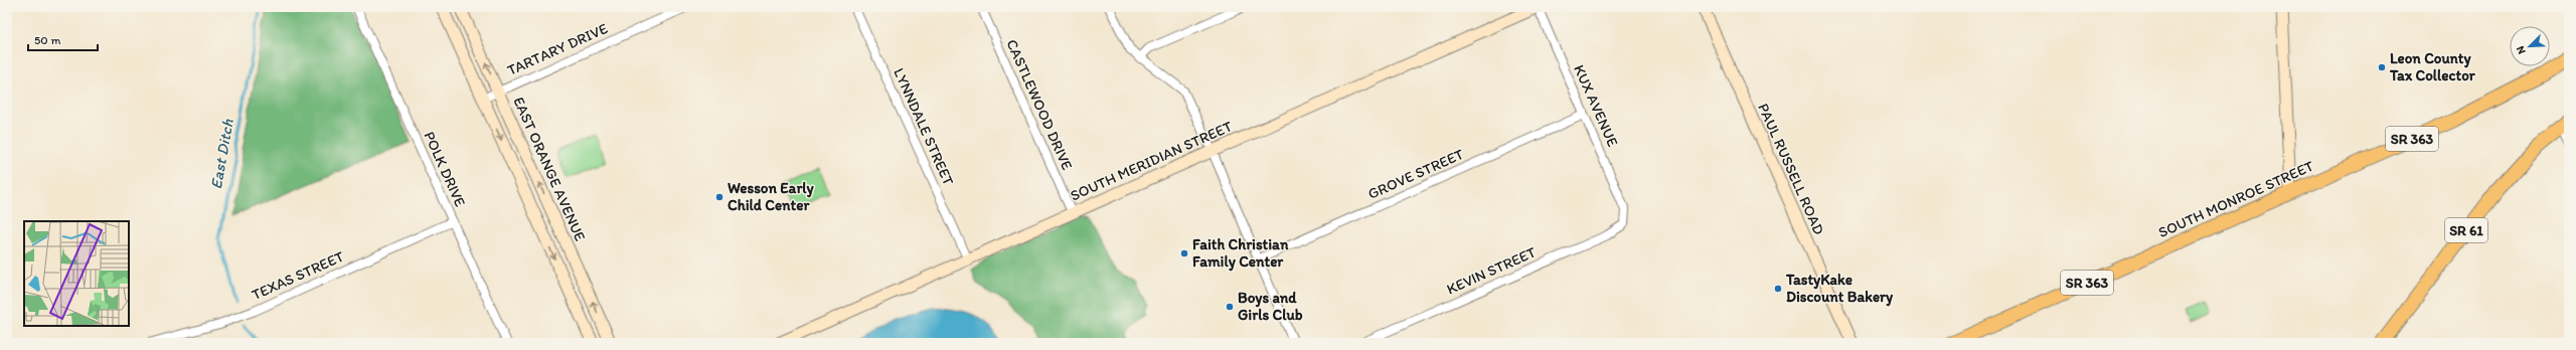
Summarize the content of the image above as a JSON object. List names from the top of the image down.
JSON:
{
  "streets": {
    "main road": ["SR 363", "SOUTH MONROE STREET", "SR 61"],
    "street": [
      "TARTARY DRIVE",
      "CASTLEWOOD DRIVE",
      "KUX AVENUE",
      "LYNNDALE STREET",
      "SOUTH MERIDIAN STREET",
      "POLK DRIVE",
      "EAST ORANGE AVENUE",
      "PAUL RUSSELL ROAD",
      "GROVE STREET",
      "KEVIN STREET",
      "TEXAS STREET"
    ]
  },
  "crossings": [
    ["TARTARY DRIVE", "EAST ORANGE AVENUE"],
    ["CASTLEWOOD DRIVE", "SOUTH MERIDIAN STREET"],
    ["KUX AVENUE", "SOUTH MERIDIAN STREET"],
    ["KUX AVENUE", "GROVE STREET"],
    ["KUX AVENUE", "KEVIN STREET"],
    ["LYNNDALE STREET", "SOUTH MERIDIAN STREET"],
    ["POLK DRIVE", "TEXAS STREET"]
  ],
  "water": ["East Ditch"],
  "places": [
    "Leon County Tax Collector",
    "Wesson Early Child Center",
    "Faith Christian Family Center",
    "TastyKake Discount Bakery",
    "Boys and Girls Club"
  ],
  "scale_bar": "50 m",
  "north": "bottom left"
}
